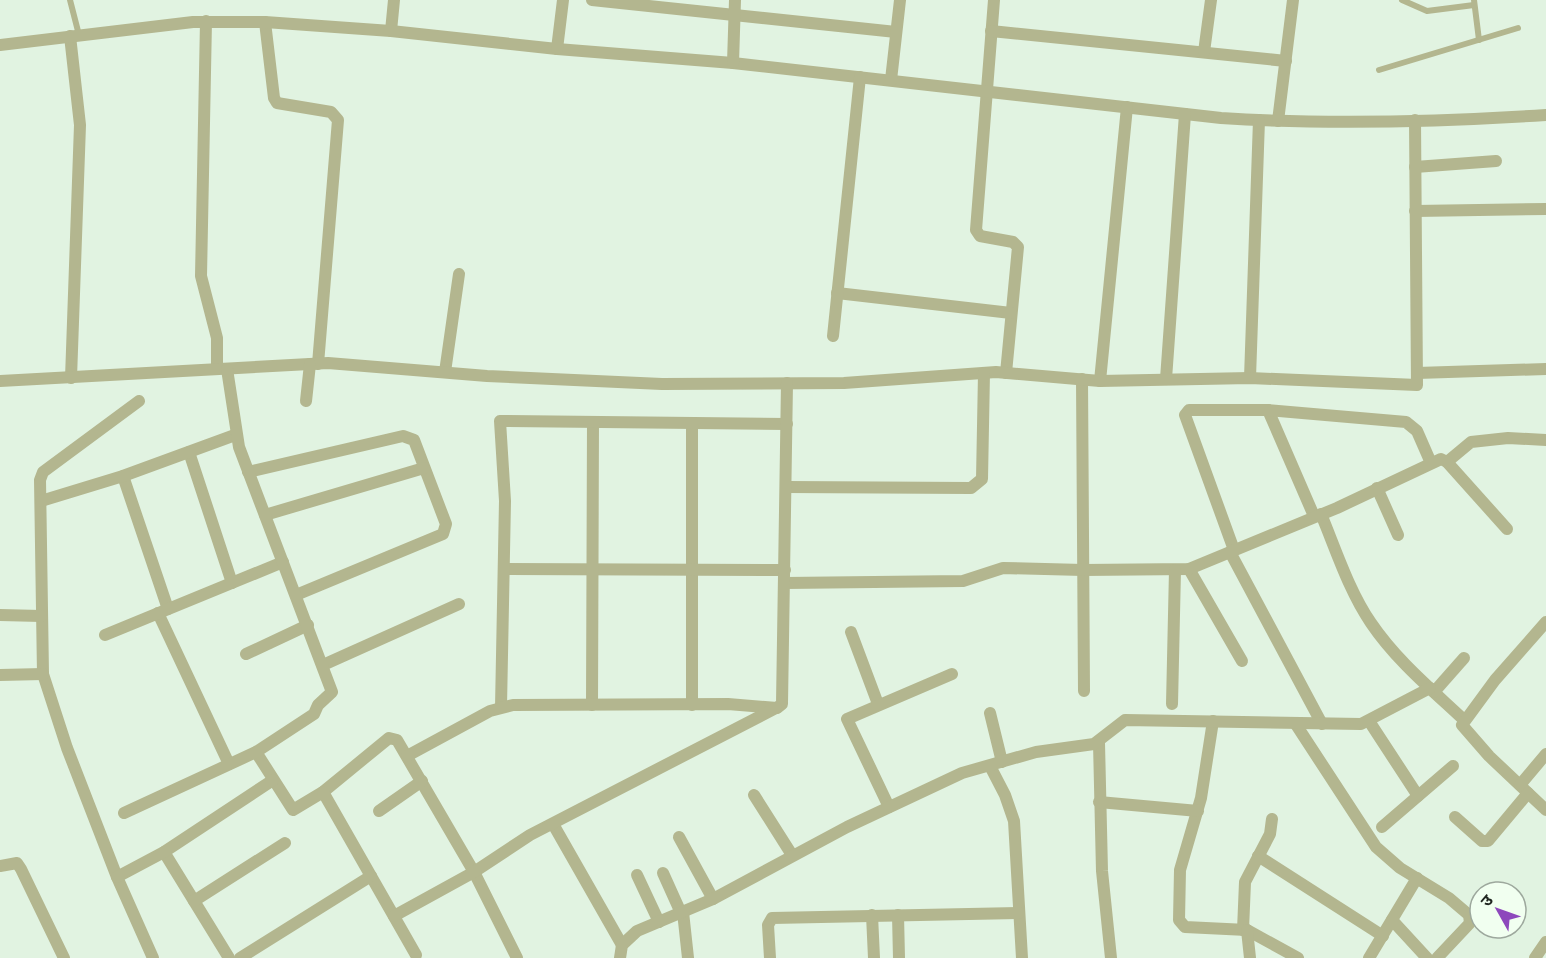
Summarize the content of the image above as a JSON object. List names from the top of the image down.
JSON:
{
  "north": "top left"
}
